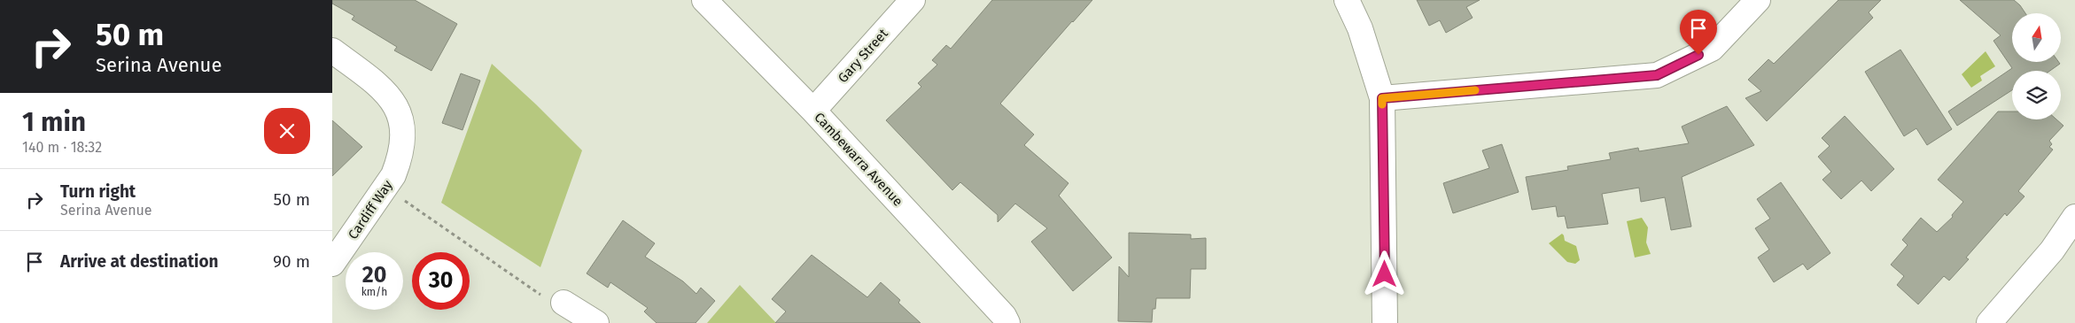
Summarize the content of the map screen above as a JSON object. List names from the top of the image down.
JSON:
{
  "streets": {
    "street": ["Gary Street", "Cambewarra Avenue", "Cardiff Way"]
  },
  "crossings": [
    ["Gary Street", "Cambewarra Avenue"]
  ],
  "north": "top",
  "page": {
    "turn": ["50 m", "Serina Avenue"],
    "heading": ["1 min", "140 m · 18:32"],
    "list": [
      {
        "name": "Turn right",
        "note": "Serina Avenue",
        "value": "50 m"
      },
      {
        "name": "Arrive at destination",
        "value": "90 m"
      }
    ],
    "speed": "20 km/h",
    "limit": "30"
  }
}
